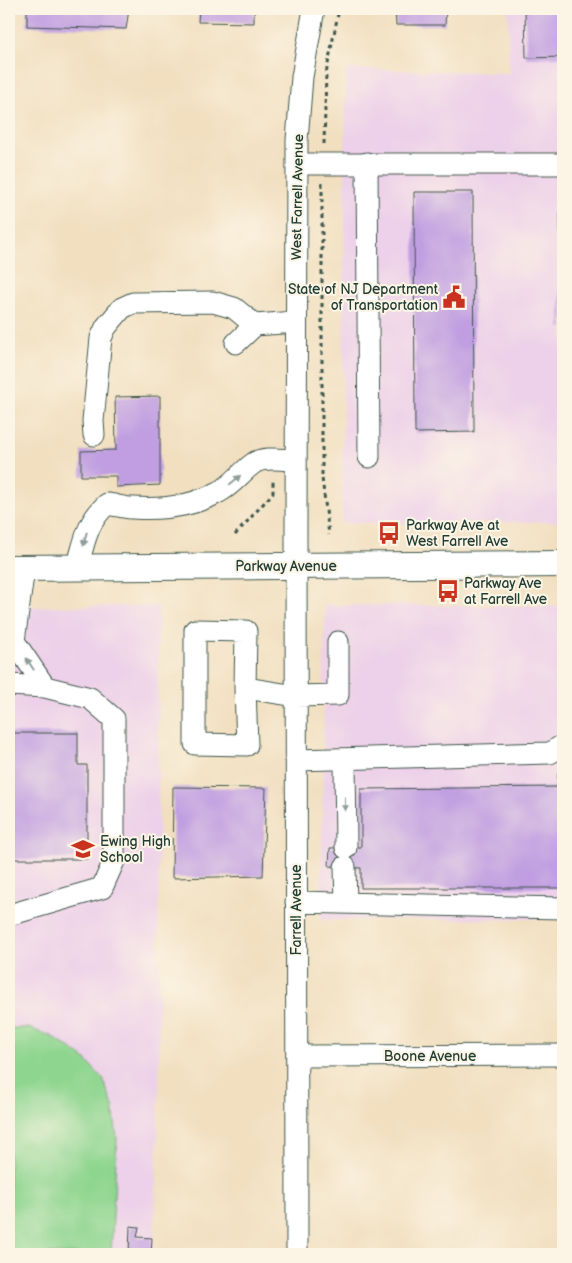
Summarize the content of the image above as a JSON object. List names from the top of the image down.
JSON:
{
  "streets": {
    "main road": ["Parkway Avenue"],
    "street": ["West Farrell Avenue", "Farrell Avenue", "Boone Avenue"]
  },
  "crossings": [
    ["West Farrell Avenue", "Parkway Avenue"],
    ["West Farrell Avenue", "Farrell Avenue"],
    ["Parkway Avenue", "Farrell Avenue"],
    ["Farrell Avenue", "Boone Avenue"]
  ],
  "places": {
    "public building": ["State of NJ Department of Transportation"],
    "bus stop": ["Parkway Ave at West Farrell Ave", "Parkway Ave at Farrell Ave"],
    "school or university": ["Ewing High School"]
  }
}
